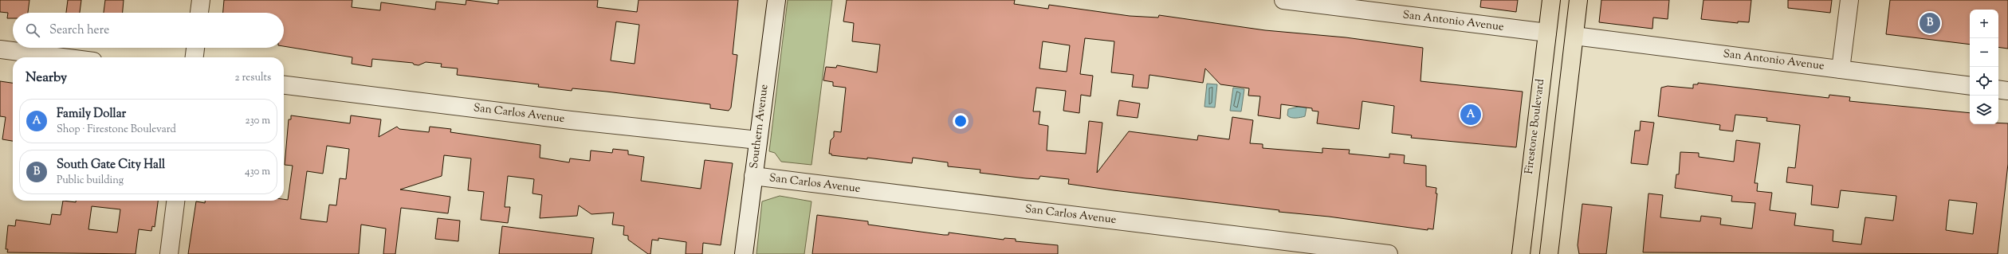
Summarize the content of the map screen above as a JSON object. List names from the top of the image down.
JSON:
{
  "streets": {
    "main road": ["Firestone Boulevard"],
    "street": ["San Antonio Avenue", "San Carlos Avenue", "Southern Avenue"]
  },
  "crossings": [
    ["San Antonio Avenue", "Firestone Boulevard"],
    ["San Carlos Avenue", "Southern Avenue"]
  ],
  "page": {
    "map_buttons": ["+", "−"],
    "pins": ["B", "A"],
    "search": "Search here",
    "heading": ["Nearby", "2 results"],
    "list": [
      {
        "mark": "A",
        "name": "Family Dollar",
        "note": "Shop · Firestone Boulevard",
        "value": "230 m"
      },
      {
        "mark": "B",
        "name": "South Gate City Hall",
        "note": "Public building",
        "value": "430 m"
      }
    ]
  }
}
